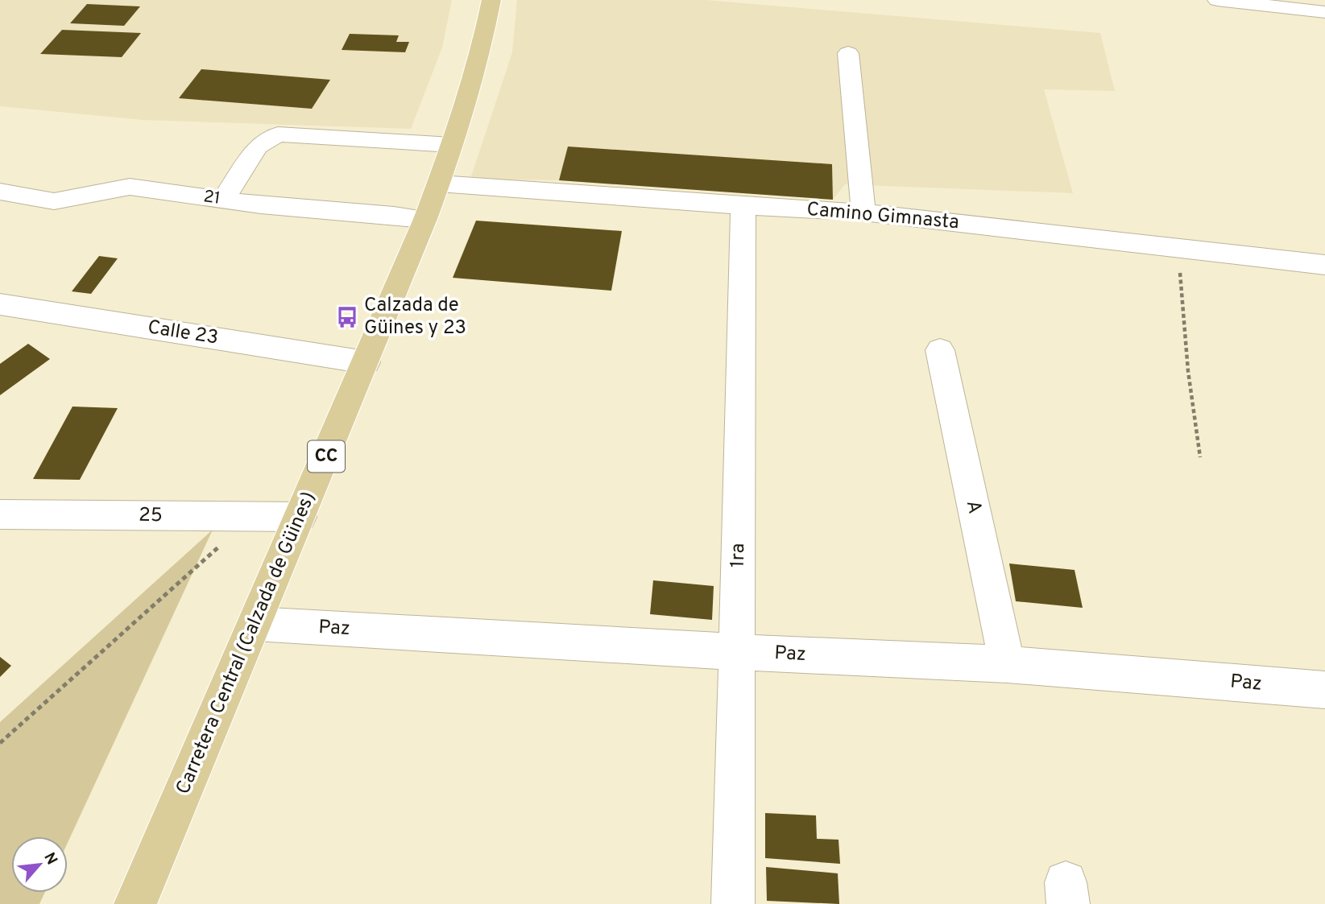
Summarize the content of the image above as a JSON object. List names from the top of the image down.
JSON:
{
  "streets": {
    "main road": ["CC", "Carretera Central (Calzada de Güines)"],
    "street": [
      "21",
      "Camino Gimnasta",
      "Calle 23",
      "A",
      "25",
      "1ra",
      "Paz"
    ]
  },
  "crossings": [
    ["21", "Carretera Central (Calzada de Güines)"],
    ["Camino Gimnasta", "1ra"],
    ["Camino Gimnasta", "Carretera Central (Calzada de Güines)"],
    ["Calle 23", "Carretera Central (Calzada de Güines)"],
    ["A", "Paz"],
    ["25", "Carretera Central (Calzada de Güines)"],
    ["1ra", "Paz"],
    ["Paz", "Carretera Central (Calzada de Güines)"]
  ],
  "places": {
    "bus stop": ["Calzada de Güines y 23"]
  },
  "north": "top right"
}
